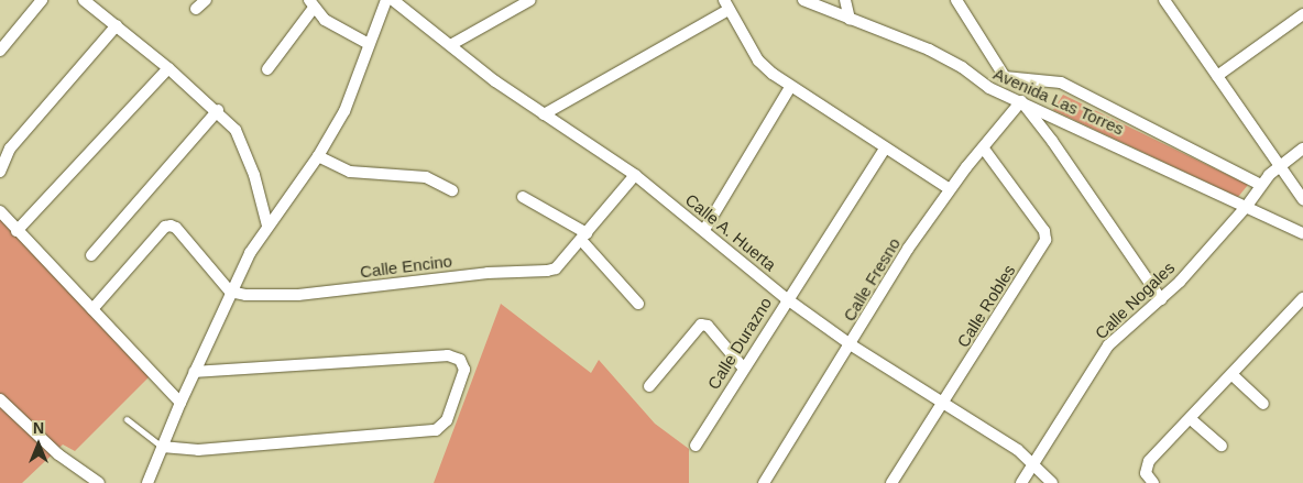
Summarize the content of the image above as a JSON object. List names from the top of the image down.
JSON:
{
  "streets": {
    "street": [
      "Avenida Las Torres",
      "Calle A. Huerta",
      "Calle Encino",
      "Calle Fresno",
      "Calle Nogales",
      "Calle Robles",
      "Calle Durazno"
    ]
  },
  "crossings": [
    ["Avenida Las Torres", "Calle Fresno"],
    ["Avenida Las Torres", "Calle Nogales"],
    ["Calle A. Huerta", "Calle Encino"],
    ["Calle A. Huerta", "Calle Fresno"],
    ["Calle A. Huerta", "Calle Nogales"],
    ["Calle A. Huerta", "Calle Robles"],
    ["Calle A. Huerta", "Calle Durazno"],
    ["Calle Fresno", "Calle Robles"]
  ],
  "north": "top"
}
